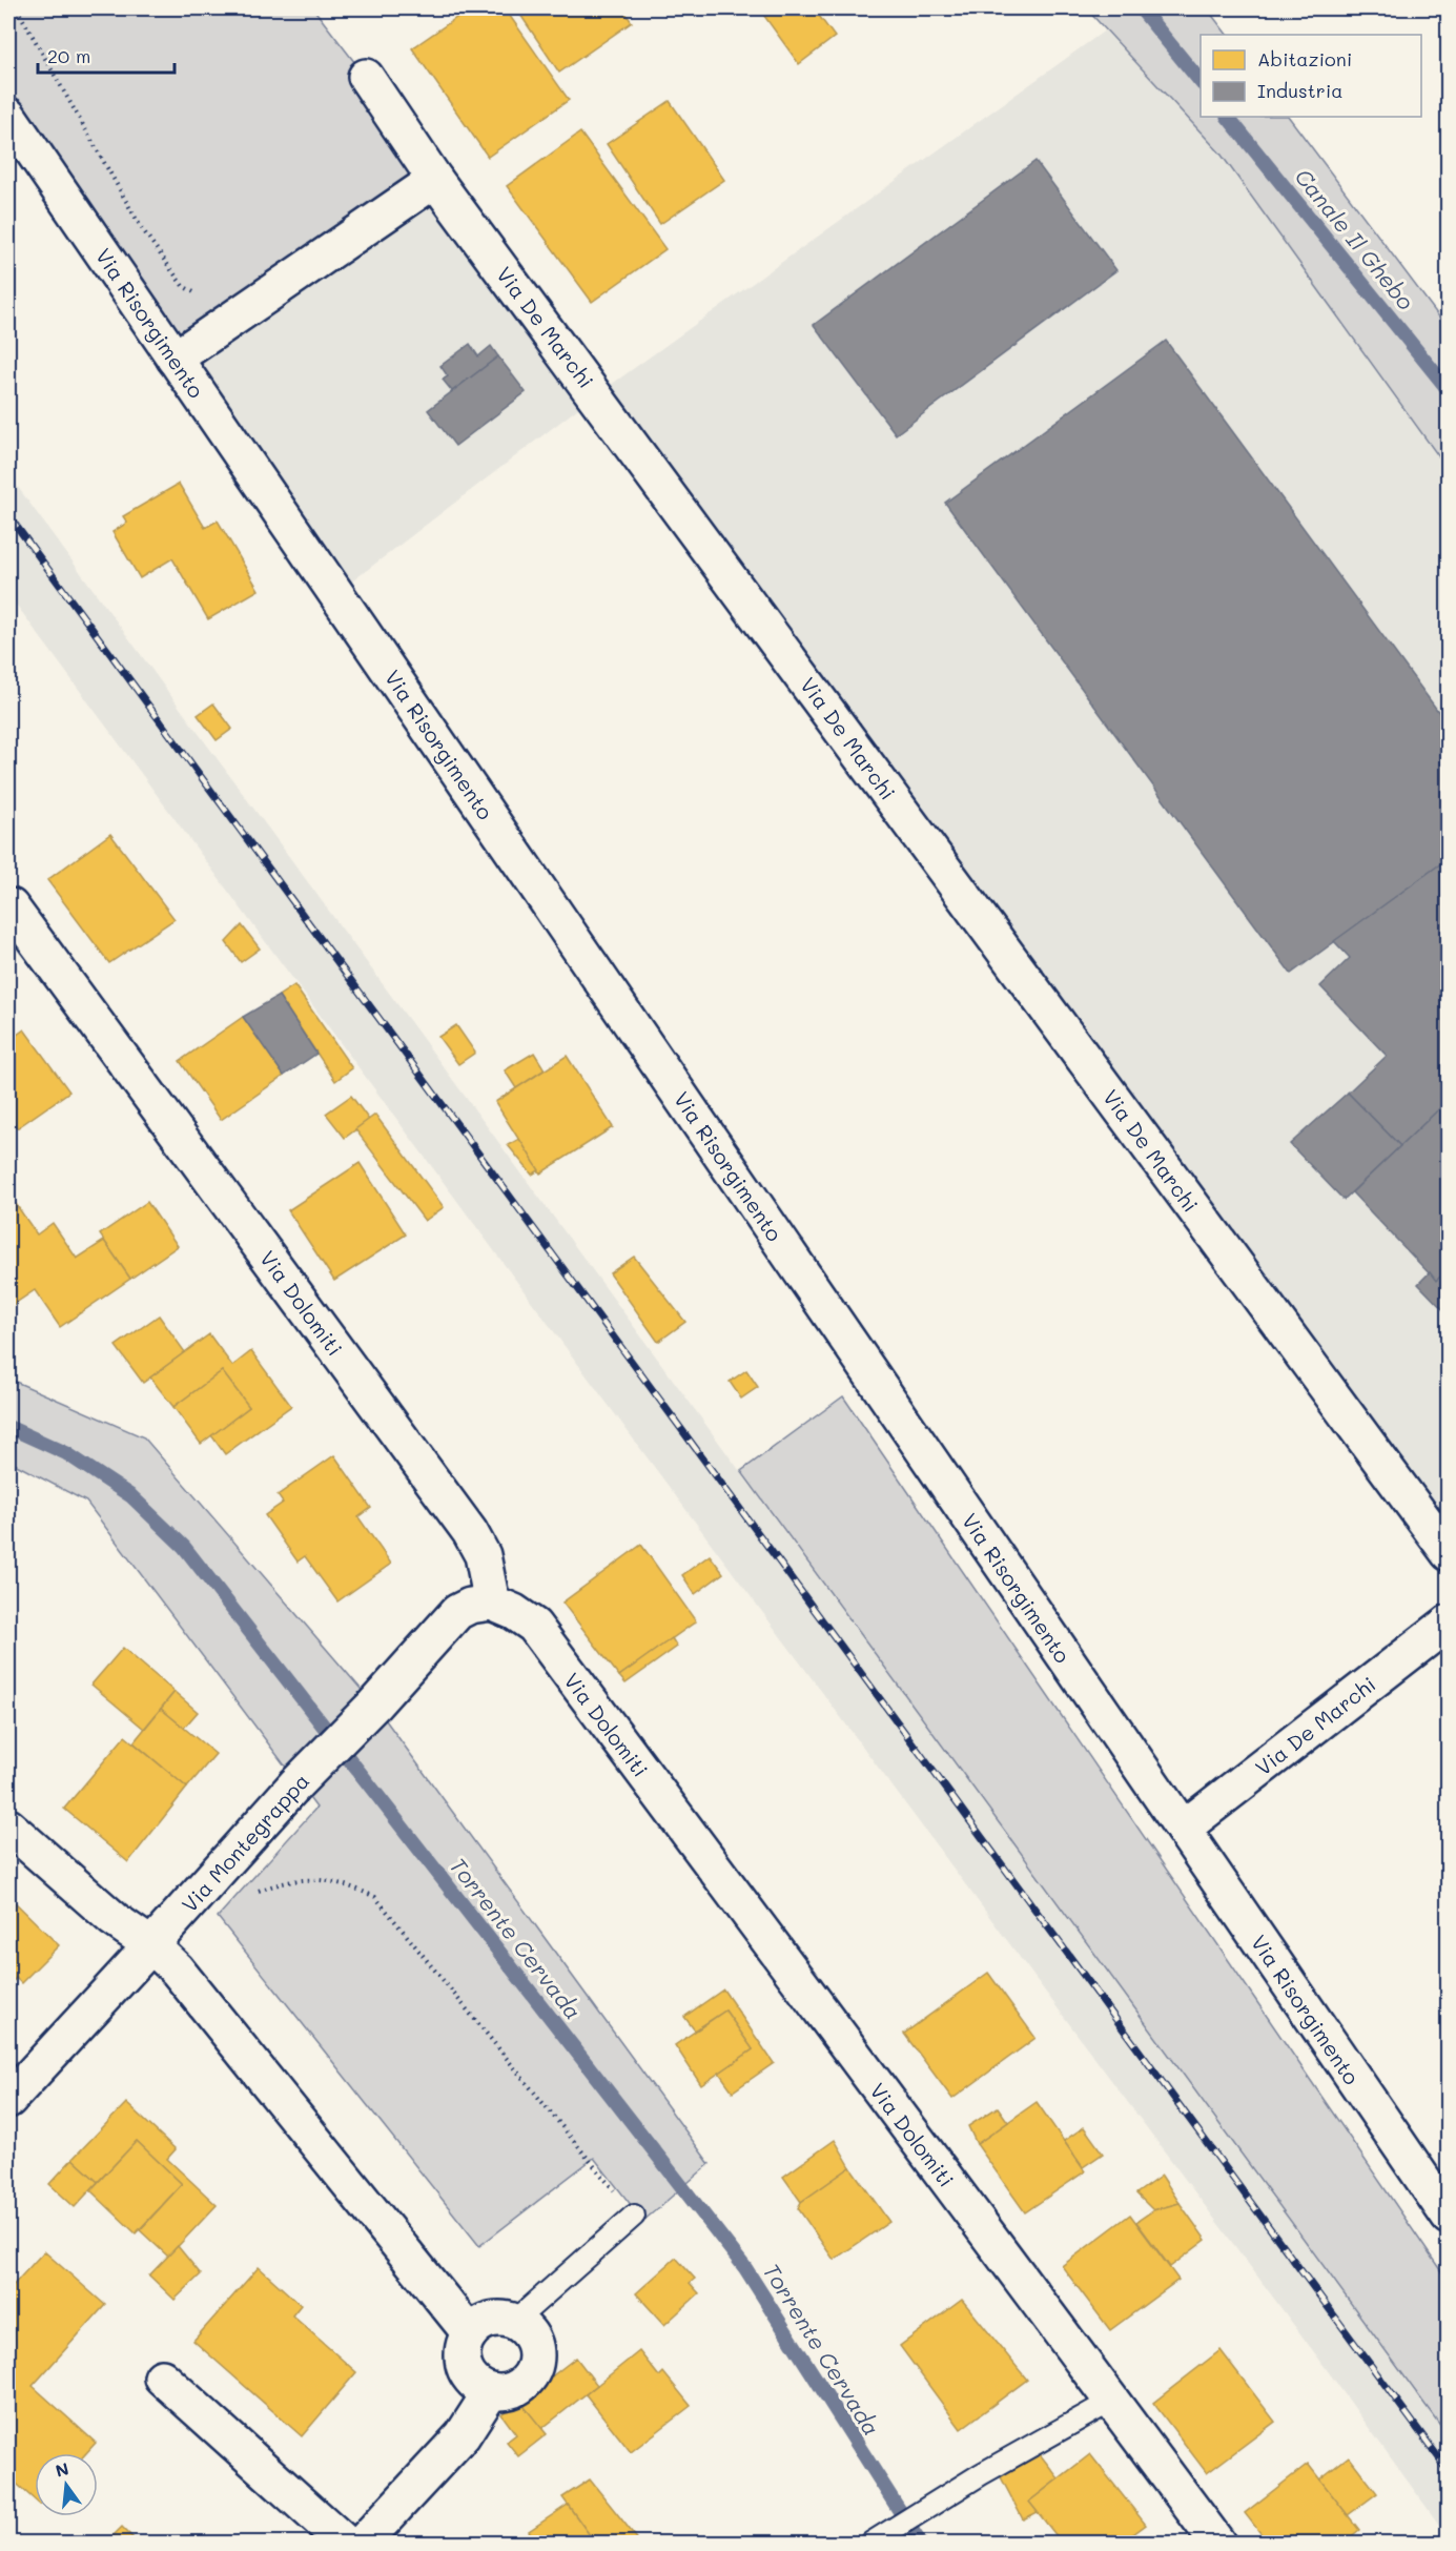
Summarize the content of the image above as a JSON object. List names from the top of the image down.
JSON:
{
  "streets": {
    "street": [
      "Via Risorgimento",
      "Via De Marchi",
      "Via Dolomiti",
      "Via Montegrappa"
    ]
  },
  "crossings": [
    ["Via Risorgimento", "Via De Marchi"],
    ["Via Dolomiti", "Via Montegrappa"]
  ],
  "water": ["Canale Il Ghebo", "Torrente Cervada"],
  "legend": ["Abitazioni", "Industria"],
  "scale_bar": "20 m",
  "north": "top"
}
